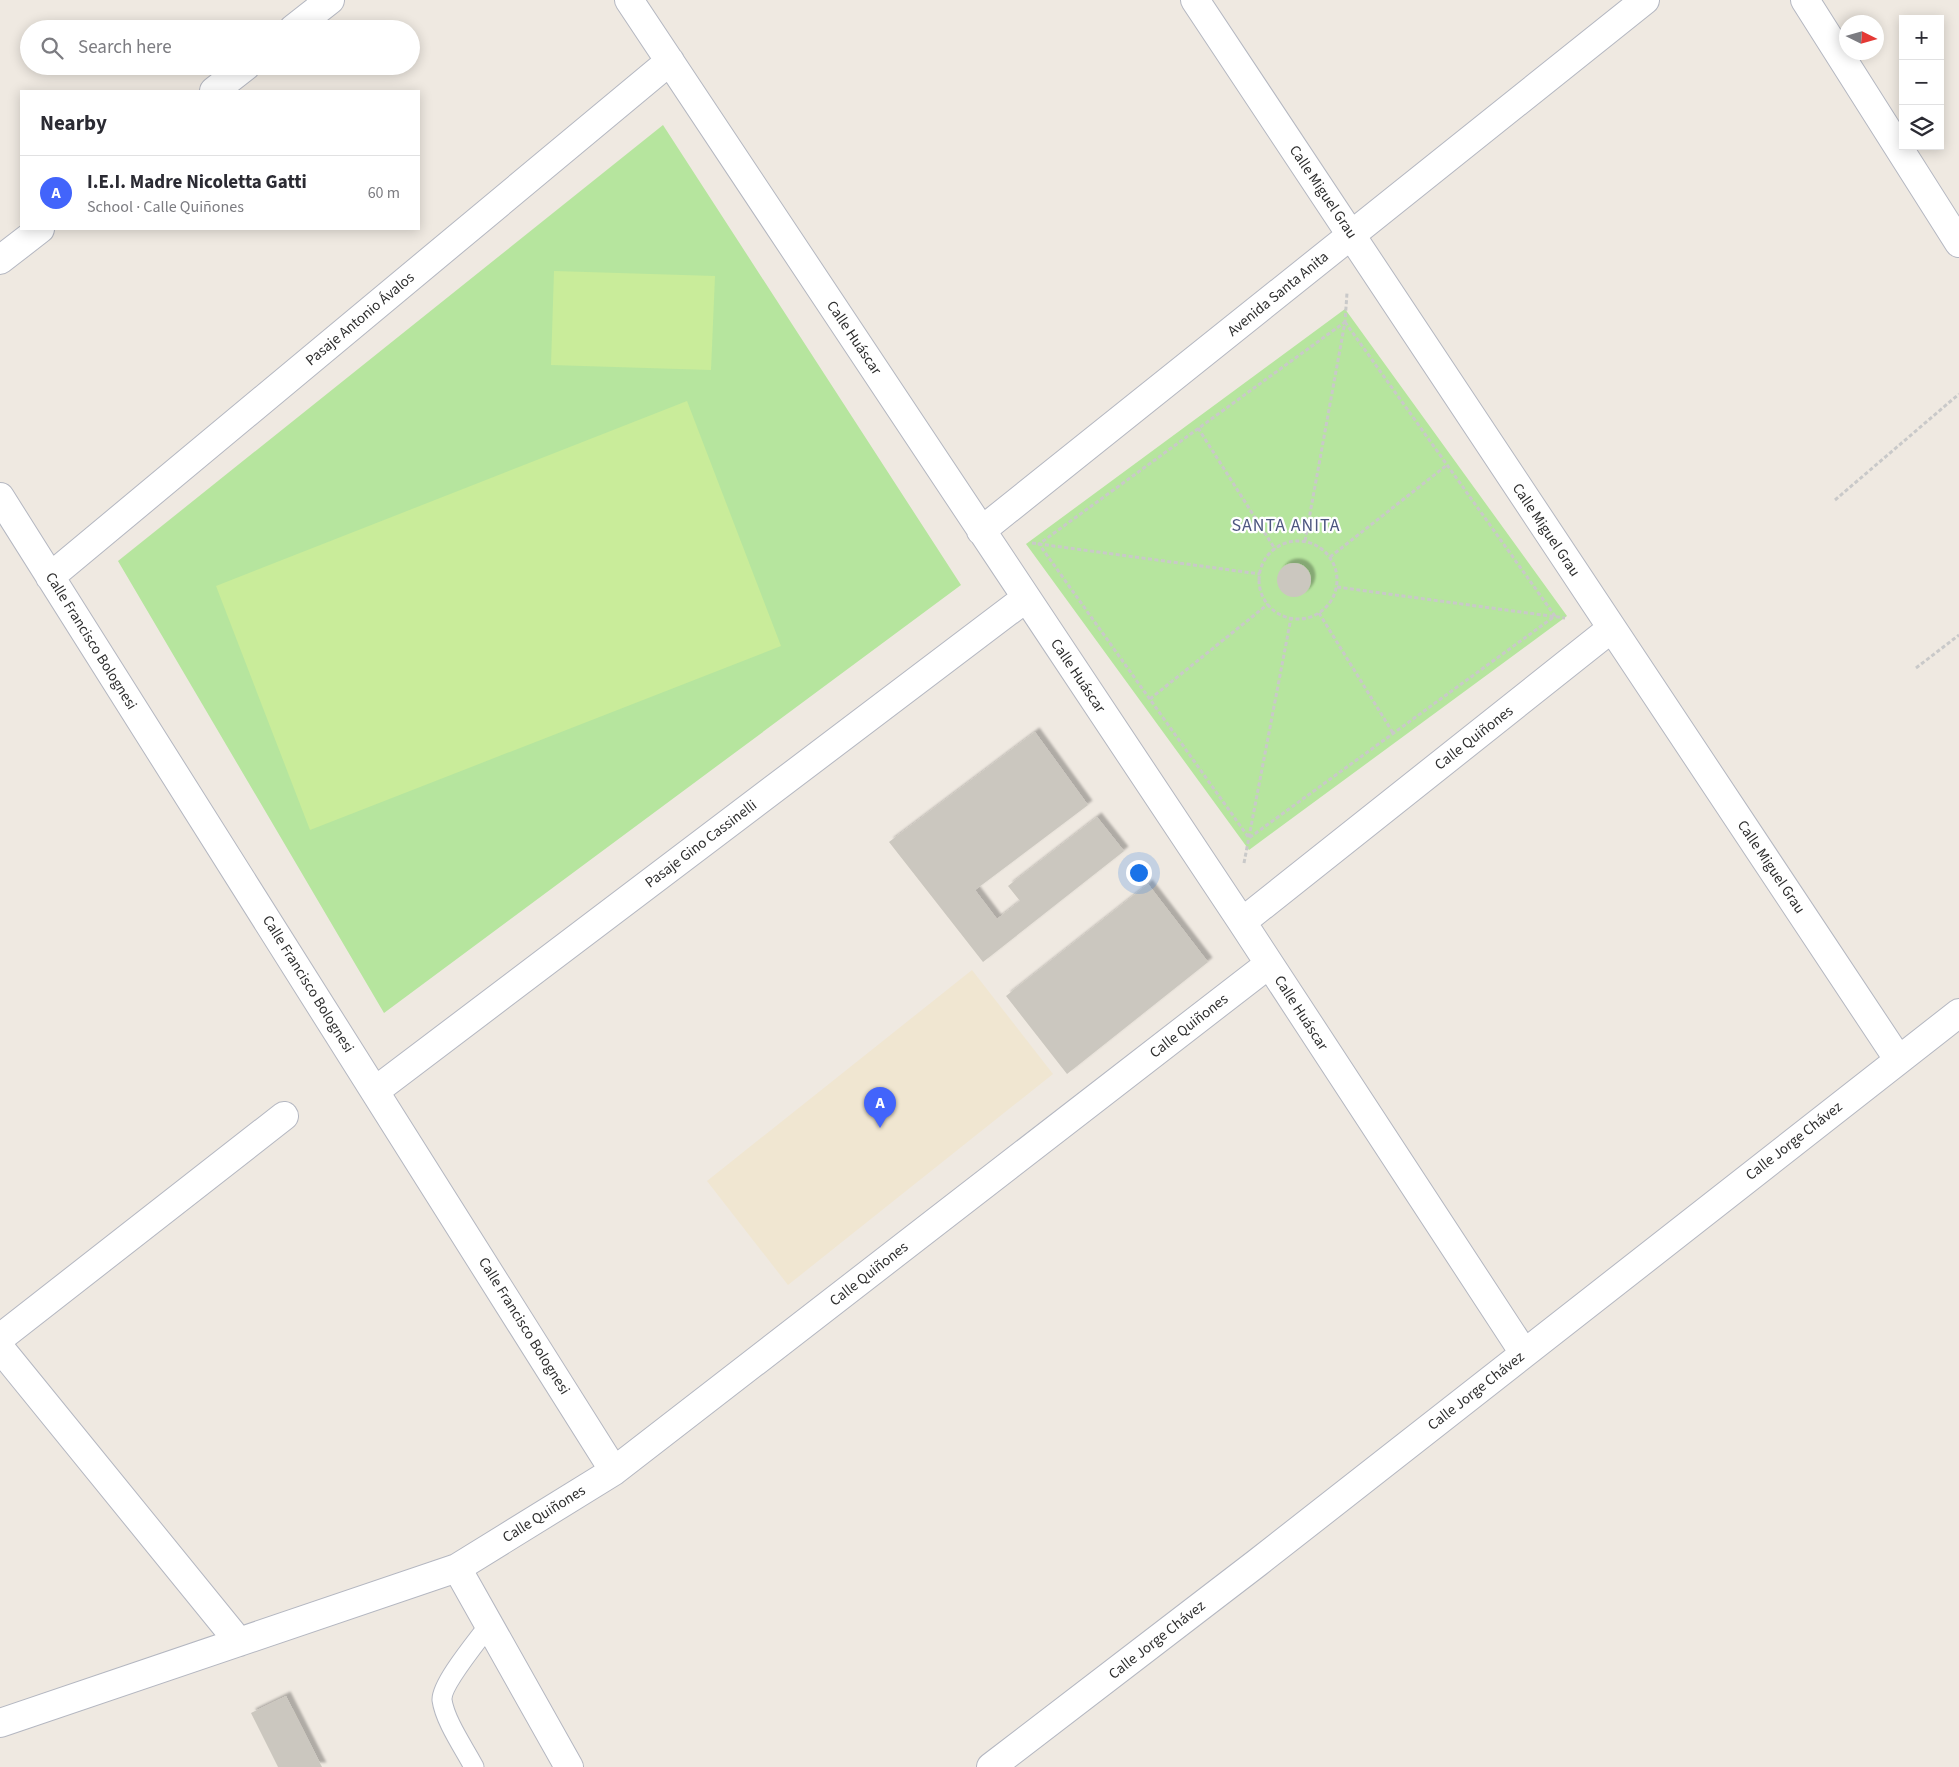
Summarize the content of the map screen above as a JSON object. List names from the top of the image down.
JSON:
{
  "streets": {
    "street": [
      "Calle Miguel Grau",
      "Avenida Santa Anita",
      "Pasaje Antonio Ávalos",
      "Calle Huáscar",
      "Calle Francisco Bolognesi",
      "Calle Quiñones",
      "Pasaje Gino Cassinelli",
      "Calle Jorge Chávez"
    ]
  },
  "crossings": [
    ["Calle Miguel Grau", "Avenida Santa Anita"],
    ["Calle Miguel Grau", "Calle Quiñones"],
    ["Calle Miguel Grau", "Calle Jorge Chávez"],
    ["Avenida Santa Anita", "Calle Huáscar"],
    ["Pasaje Antonio Ávalos", "Calle Huáscar"],
    ["Pasaje Antonio Ávalos", "Calle Francisco Bolognesi"],
    ["Calle Huáscar", "Calle Quiñones"],
    ["Calle Huáscar", "Pasaje Gino Cassinelli"],
    ["Calle Huáscar", "Calle Jorge Chávez"],
    ["Calle Francisco Bolognesi", "Calle Quiñones"],
    ["Calle Francisco Bolognesi", "Pasaje Gino Cassinelli"]
  ],
  "districts": ["SANTA ANITA"],
  "north": "right",
  "page": {
    "map_buttons": ["+", "−"],
    "search": "Search here",
    "heading": "Nearby",
    "list": [
      {
        "mark": "A",
        "name": "I.E.I. Madre Nicoletta Gatti",
        "note": "School · Calle Quiñones",
        "value": "60 m"
      }
    ],
    "pins": "A"
  }
}
